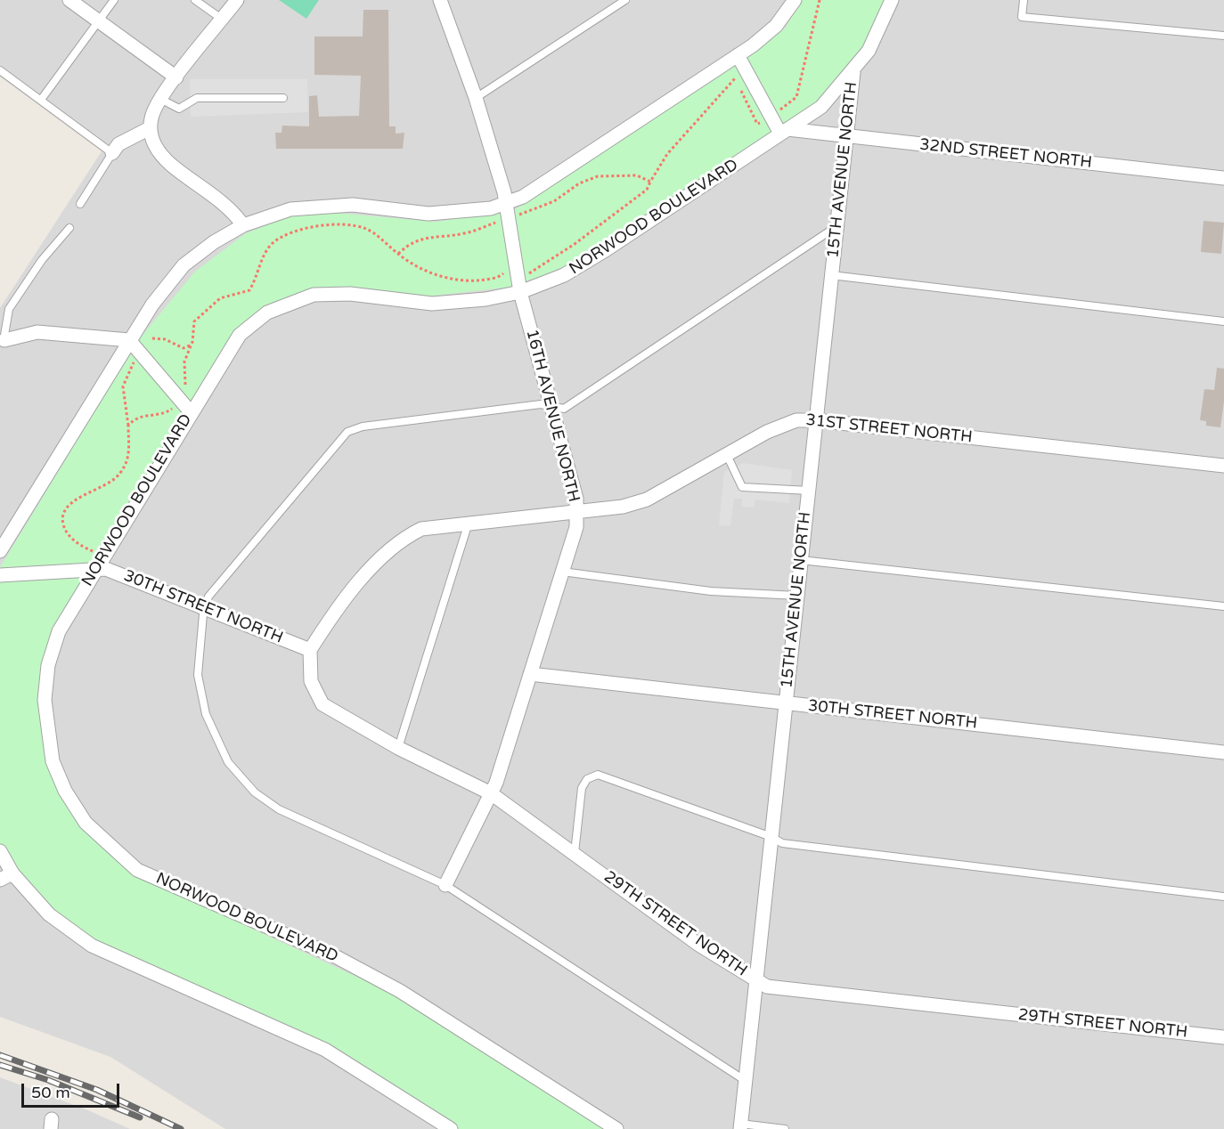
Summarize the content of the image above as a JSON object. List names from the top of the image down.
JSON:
{
  "streets": {
    "street": [
      "32ND STREET NORTH",
      "15TH AVENUE NORTH",
      "NORWOOD BOULEVARD",
      "16TH AVENUE NORTH",
      "31ST STREET NORTH",
      "30TH STREET NORTH",
      "29TH STREET NORTH"
    ]
  },
  "crossings": [
    ["32ND STREET NORTH", "15TH AVENUE NORTH"],
    ["32ND STREET NORTH", "NORWOOD BOULEVARD"],
    ["15TH AVENUE NORTH", "NORWOOD BOULEVARD"],
    ["15TH AVENUE NORTH", "31ST STREET NORTH"],
    ["15TH AVENUE NORTH", "30TH STREET NORTH"],
    ["15TH AVENUE NORTH", "29TH STREET NORTH"],
    ["NORWOOD BOULEVARD", "16TH AVENUE NORTH"],
    ["NORWOOD BOULEVARD", "30TH STREET NORTH"],
    ["16TH AVENUE NORTH", "31ST STREET NORTH"],
    ["16TH AVENUE NORTH", "30TH STREET NORTH"],
    ["16TH AVENUE NORTH", "29TH STREET NORTH"],
    ["31ST STREET NORTH", "30TH STREET NORTH"],
    ["31ST STREET NORTH", "29TH STREET NORTH"],
    ["30TH STREET NORTH", "29TH STREET NORTH"]
  ],
  "scale_bar": "50 m"
}
